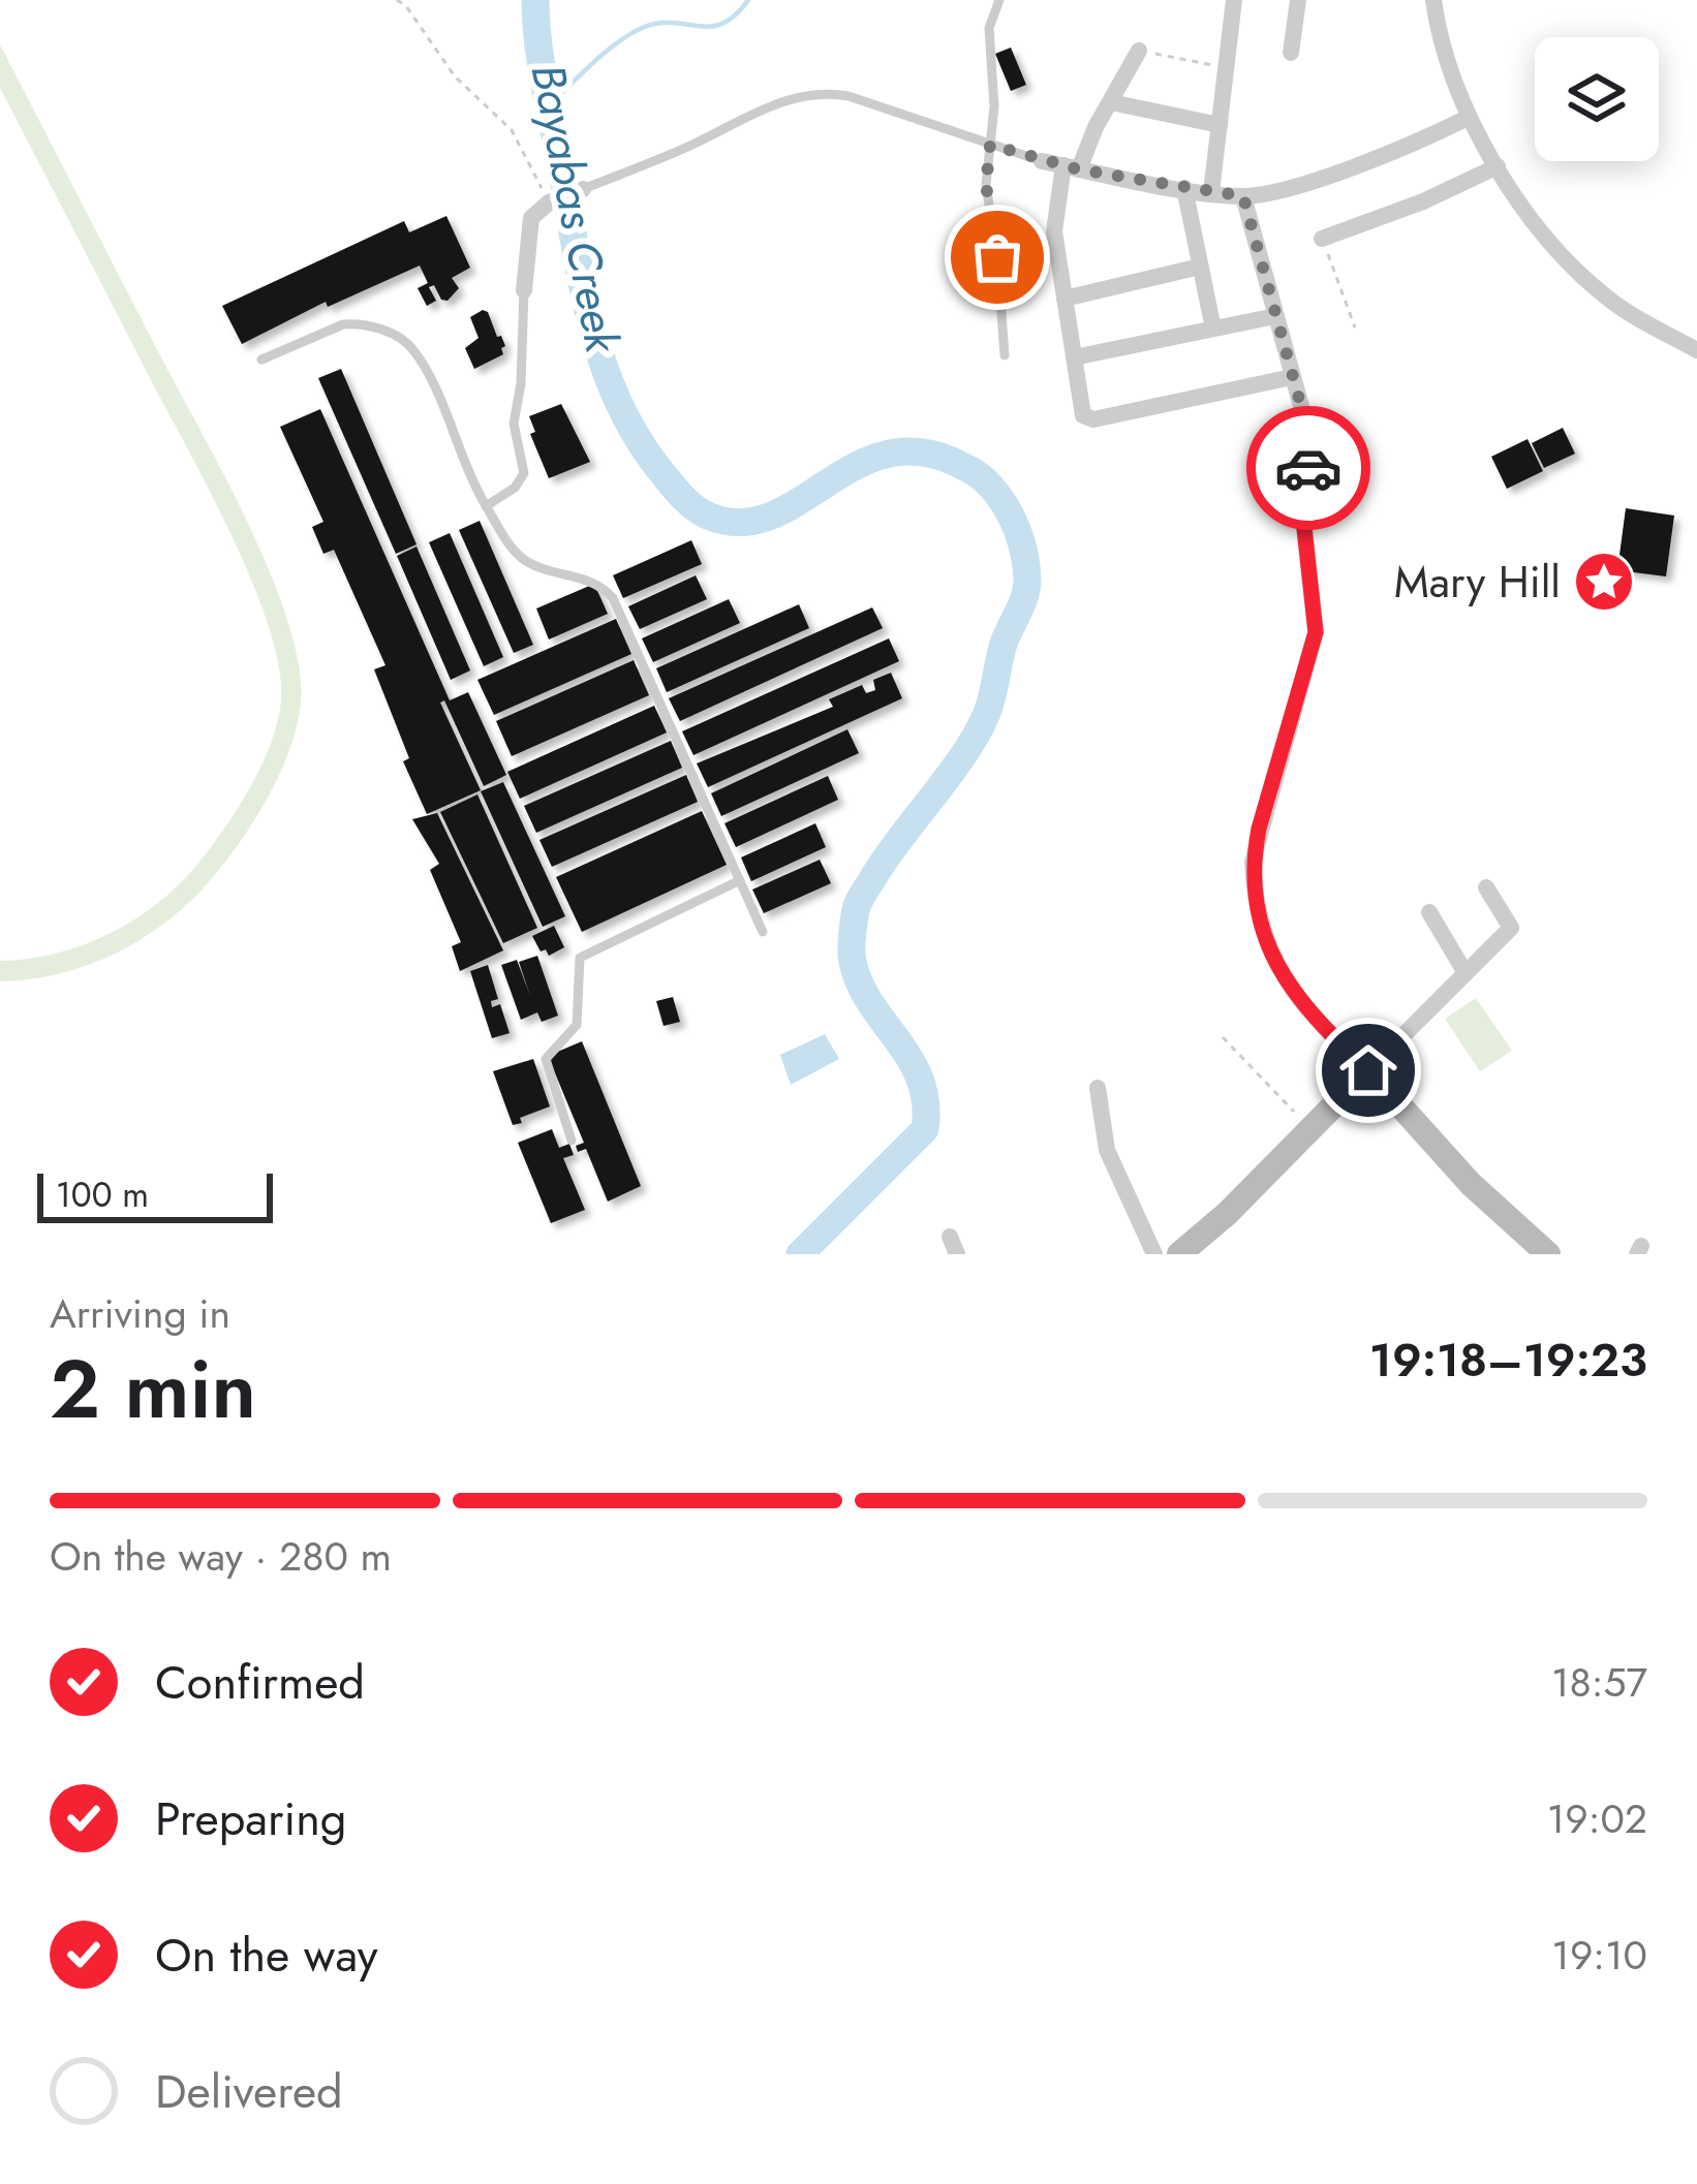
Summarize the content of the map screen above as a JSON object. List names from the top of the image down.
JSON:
{
  "water": ["Bayabas Creek"],
  "places": {
    "place": ["Mary Hill"]
  },
  "scale_bar": "100 m",
  "page": {
    "scale": "100 m",
    "heading": ["2 min", "Arriving in", "19:18–19:23"],
    "bar": "On the way · 280 m",
    "list": [
      ["Confirmed", "18:57"],
      ["Preparing", "19:02"],
      ["On the way", "19:10"],
      "Delivered"
    ]
  }
}
